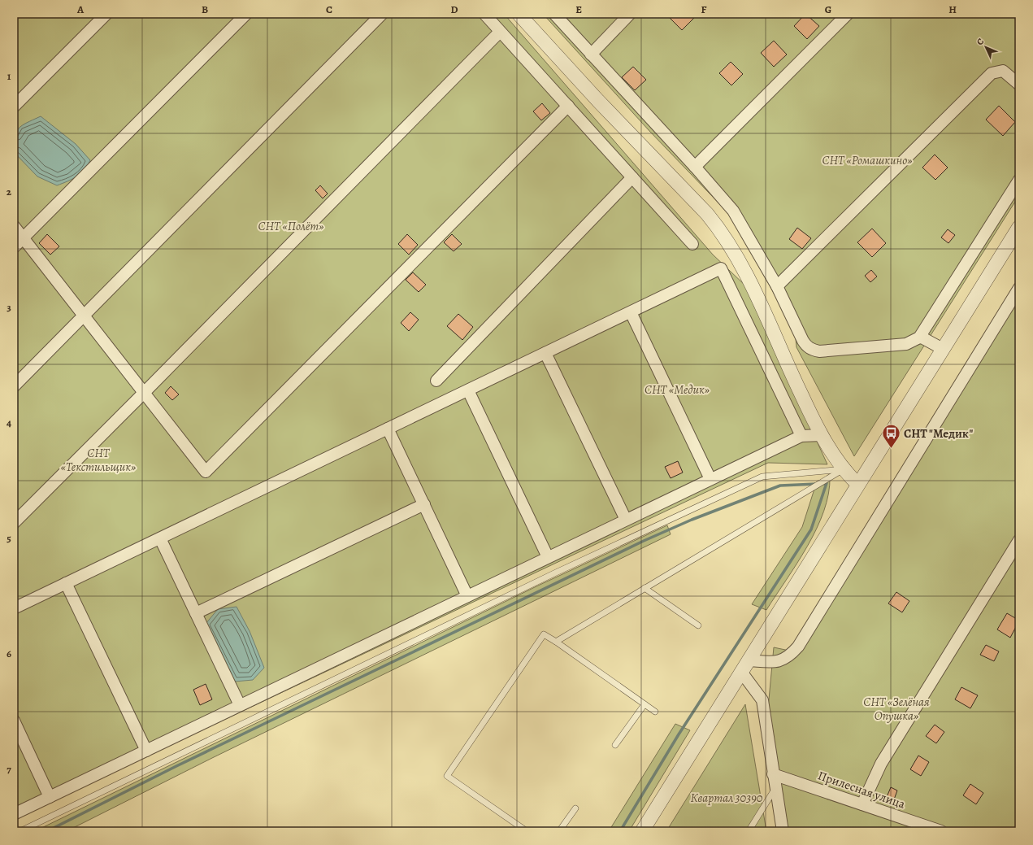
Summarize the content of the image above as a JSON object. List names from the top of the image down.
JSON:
{
  "streets": {
    "street": ["Прилесная улица"]
  },
  "parks": [
    "СНТ «Ромашкино»",
    "СНТ «Полёт»",
    "СНТ «Медик»",
    "СНТ «Текстильщик»",
    "СНТ «Зелёная Опушка»",
    "Квартал 30390"
  ],
  "places": {
    "bus stop": ["СНТ \"Медик\""]
  },
  "north": "top left",
  "grid": {
    "columns": [
      "A",
      "B",
      "C",
      "D",
      "E",
      "F",
      "G",
      "H"
    ],
    "rows": [
      "1",
      "2",
      "3",
      "4",
      "5",
      "6",
      "7"
    ]
  }
}
